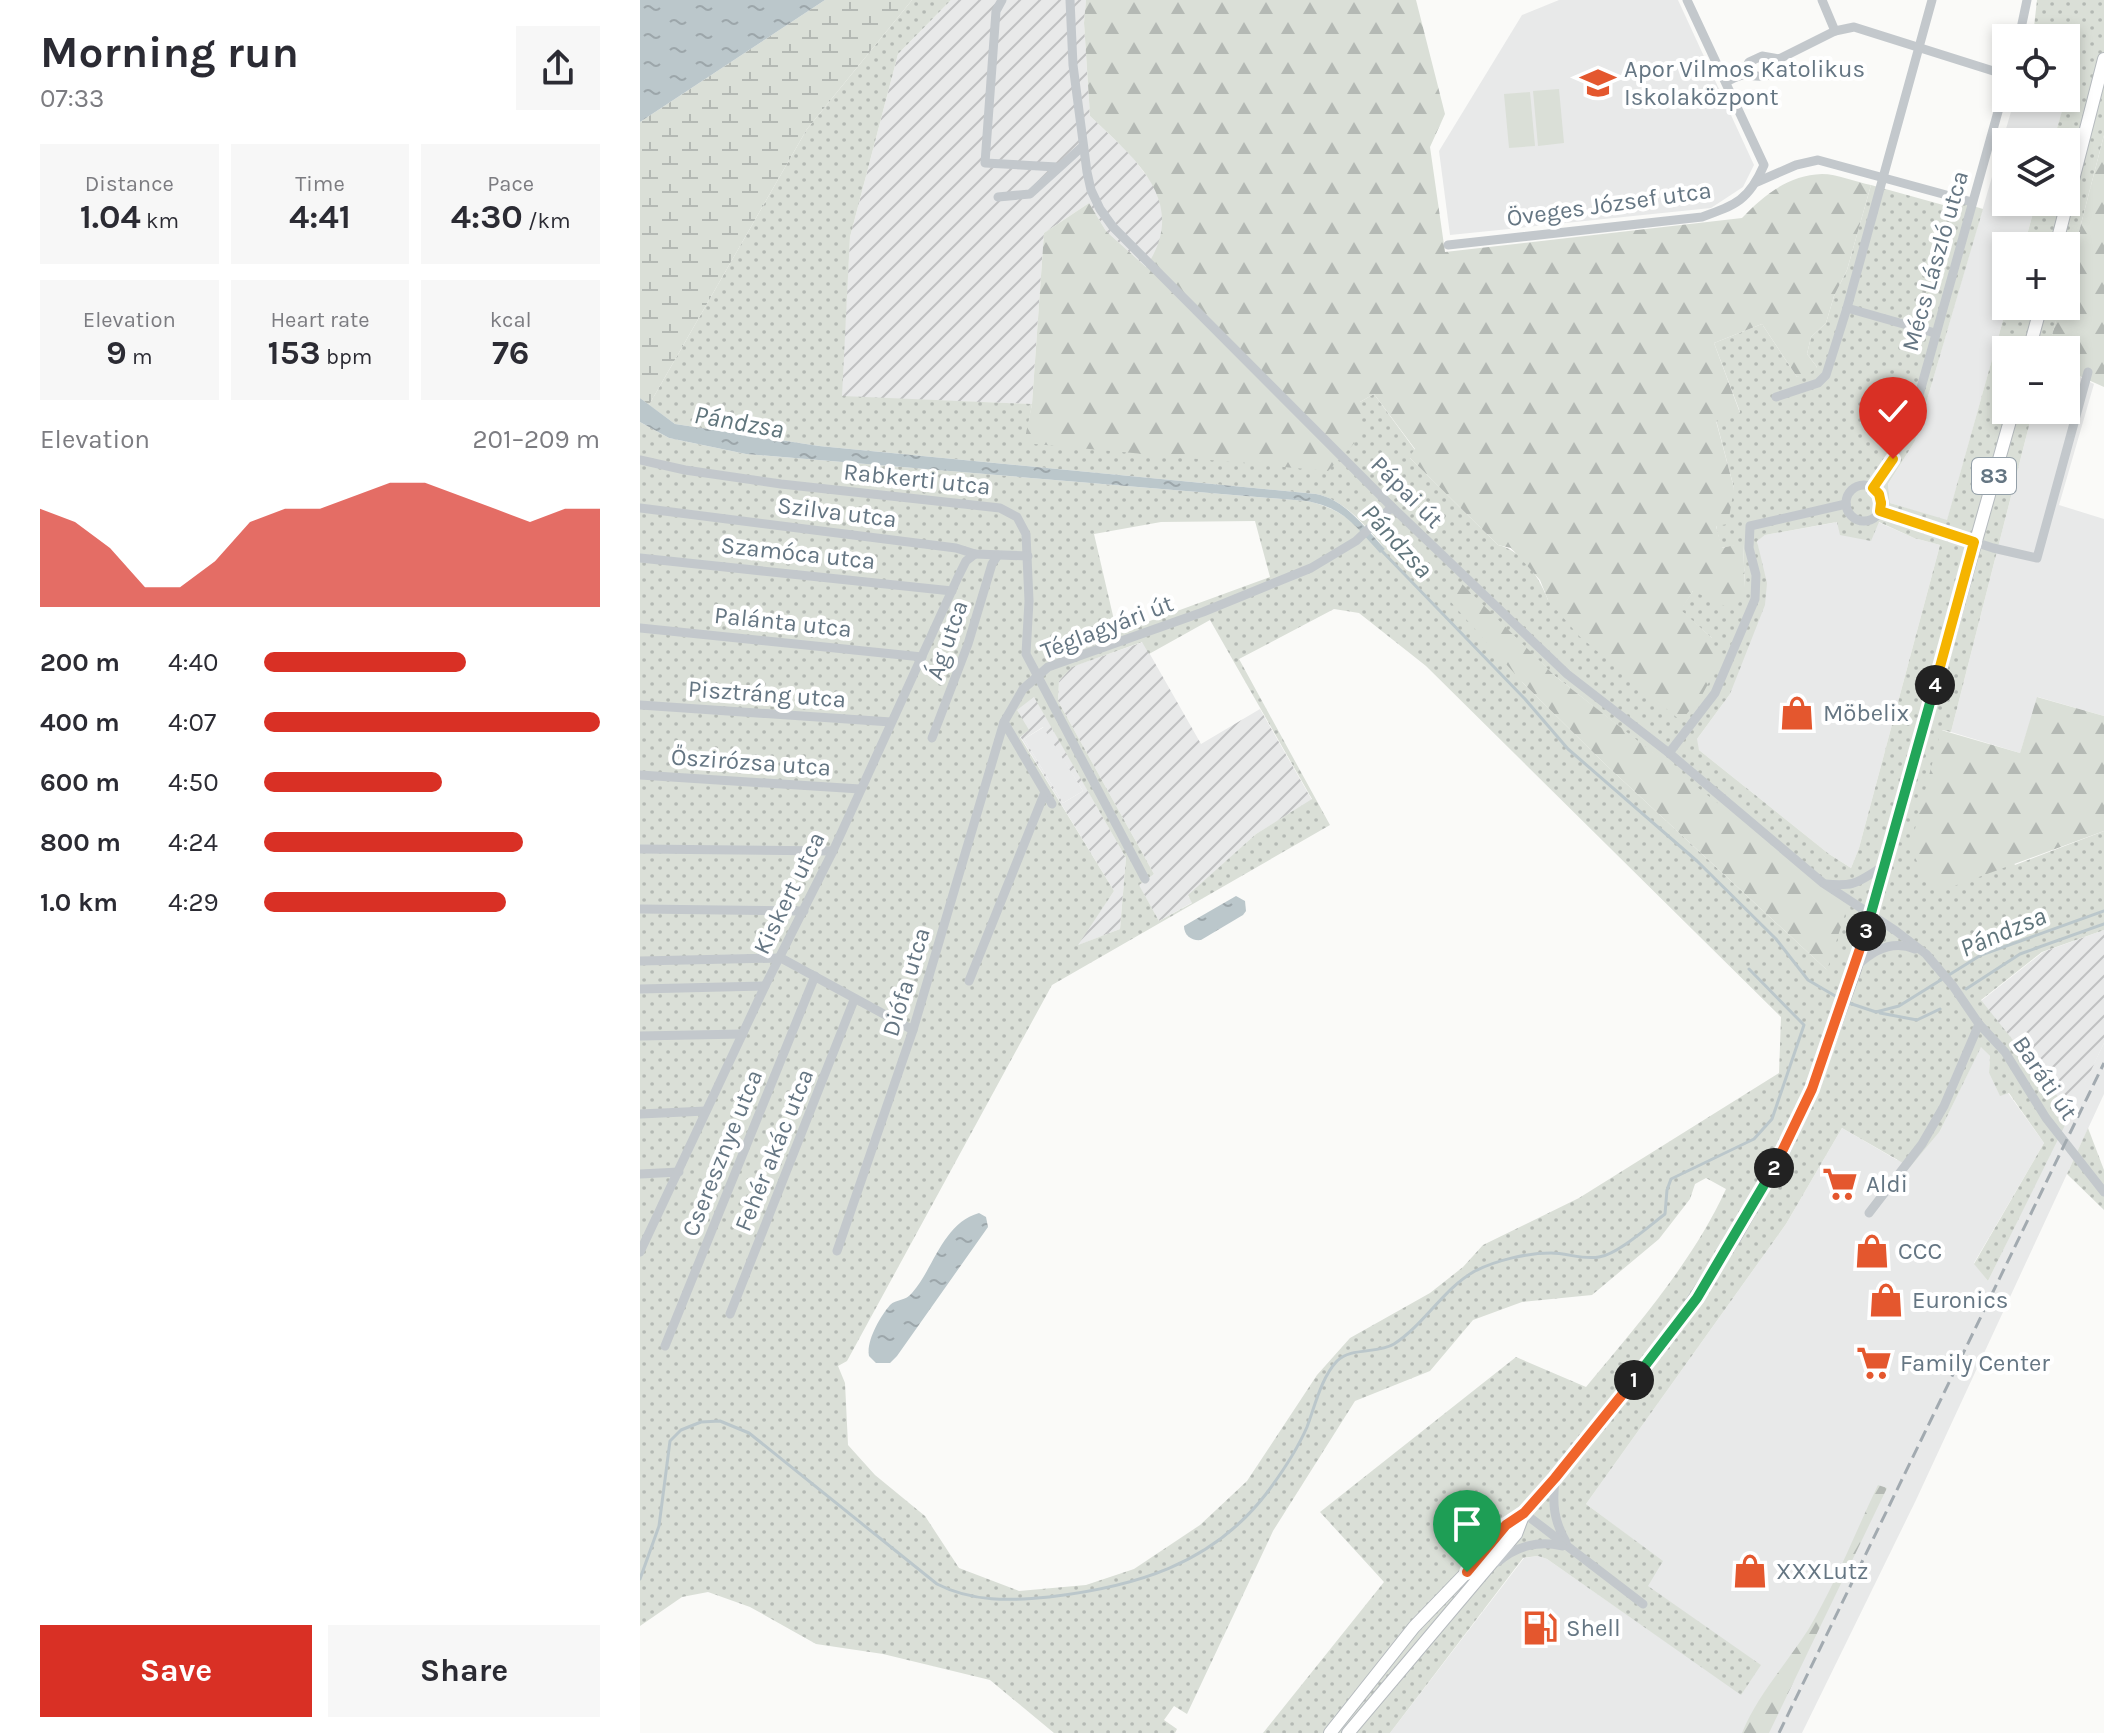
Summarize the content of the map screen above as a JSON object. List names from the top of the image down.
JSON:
{
  "streets": {
    "main road": ["83"],
    "street": [
      "Öveges József utca",
      "Mécs László utca",
      "Rabkerti utca",
      "Pápai út",
      "Szilva utca",
      "Szamóca utca",
      "Palánta utca",
      "Téglagyári út",
      "Ág utca",
      "Pisztráng utca",
      "Őszirózsa utca",
      "Kiskert utca",
      "Diófa utca",
      "Baráti út",
      "Fehér akác utca",
      "Cseresznye utca"
    ]
  },
  "crossings": [
    ["Öveges József utca", "Mécs László utca"],
    ["Mécs László utca", "Pápai út"],
    ["83", "Pápai út"],
    ["Rabkerti utca", "Szilva utca"],
    ["Rabkerti utca", "Téglagyári út"],
    ["Pápai út", "Téglagyári út"],
    ["Pápai út", "Baráti út"],
    ["Szilva utca", "Ág utca"],
    ["Szilva utca", "Kiskert utca"],
    ["Szamóca utca", "Kiskert utca"],
    ["Palánta utca", "Kiskert utca"],
    ["Pisztráng utca", "Kiskert utca"],
    ["Őszirózsa utca", "Kiskert utca"]
  ],
  "water": ["Pándzsa"],
  "places": {
    "school or university": ["Apor Vilmos Katolikus Iskolaközpont"],
    "shop": [
      "Möbelix",
      "CCC",
      "Euronics",
      "XXXLutz"
    ],
    "supermarket": ["Aldi", "Family Center"],
    "fuel station": ["Shell"]
  },
  "page": {
    "heading": ["Morning run", "07:33"],
    "map_buttons": ["+", "−"],
    "stats": [
      ["Distance", "1.04 km"],
      ["Time", "4:41"],
      ["Pace", "4:30 /km"],
      ["Elevation", "9 m"],
      ["Heart rate", "153 bpm"],
      ["kcal", "76"]
    ],
    "chart": ["Elevation", "201–209 m"],
    "list": [
      {
        "name": "200 m",
        "note": "4:40"
      },
      {
        "name": "400 m",
        "note": "4:07"
      },
      {
        "name": "600 m",
        "note": "4:50"
      },
      {
        "name": "800 m",
        "note": "4:24"
      },
      {
        "name": "1.0 km",
        "note": "4:29"
      }
    ],
    "pins": [
      "4",
      "3",
      "2",
      "1"
    ],
    "buttons": ["Save", "Share"]
  }
}
